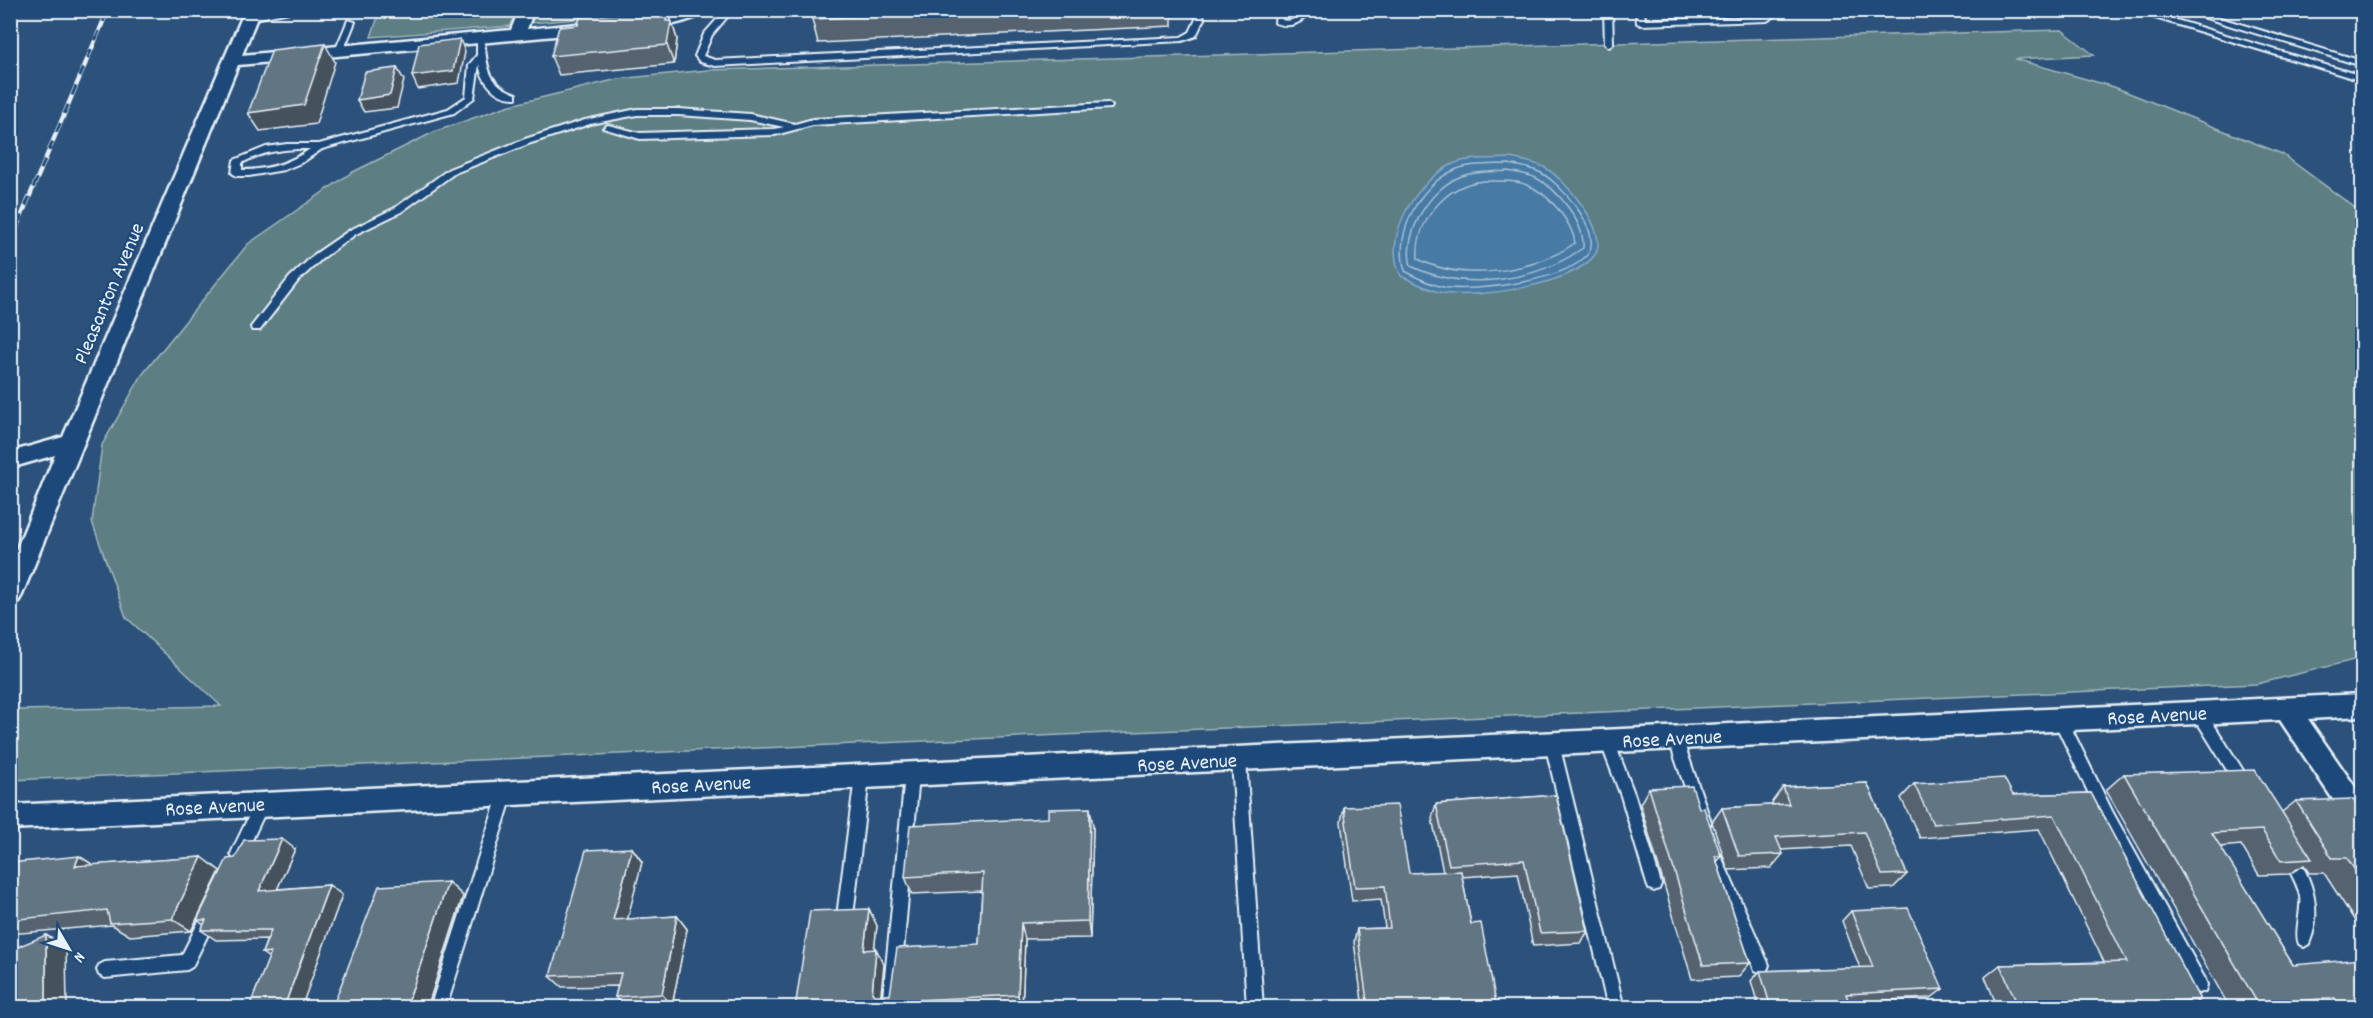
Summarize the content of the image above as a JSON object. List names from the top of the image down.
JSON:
{
  "streets": {
    "street": ["Pleasanton Avenue", "Rose Avenue"]
  },
  "north": "bottom right"
}
